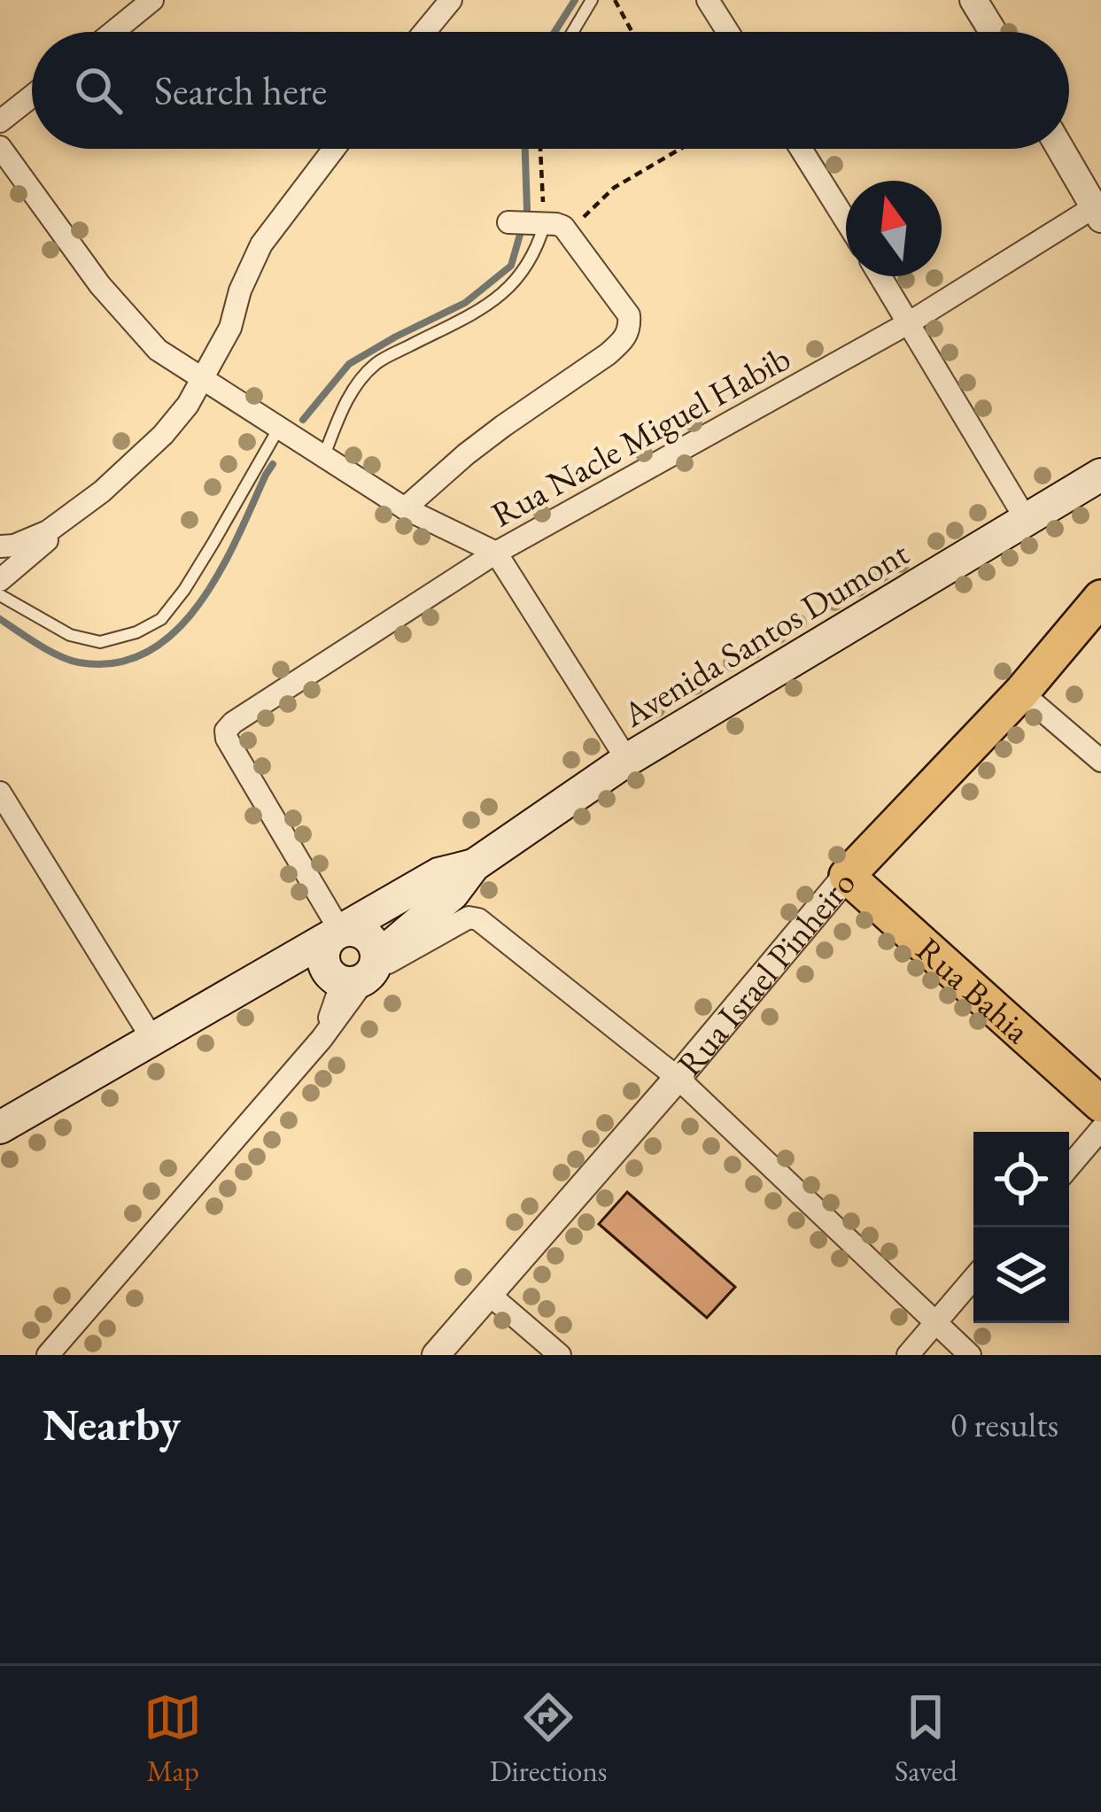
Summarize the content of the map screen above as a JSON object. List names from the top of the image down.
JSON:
{
  "streets": {
    "main road": ["Avenida Santos Dumont", "Rua Israel Pinheiro", "Rua Bahia"],
    "street": ["Rua Nacle Miguel Habib"]
  },
  "crossings": [
    ["Rua Nacle Miguel Habib", "Avenida Santos Dumont"],
    ["Rua Israel Pinheiro", "Rua Bahia"]
  ],
  "north": "top",
  "page": {
    "search": "Search here",
    "heading": ["Nearby", "0 results"],
    "nav": ["Map", "Directions", "Saved"]
  }
}
